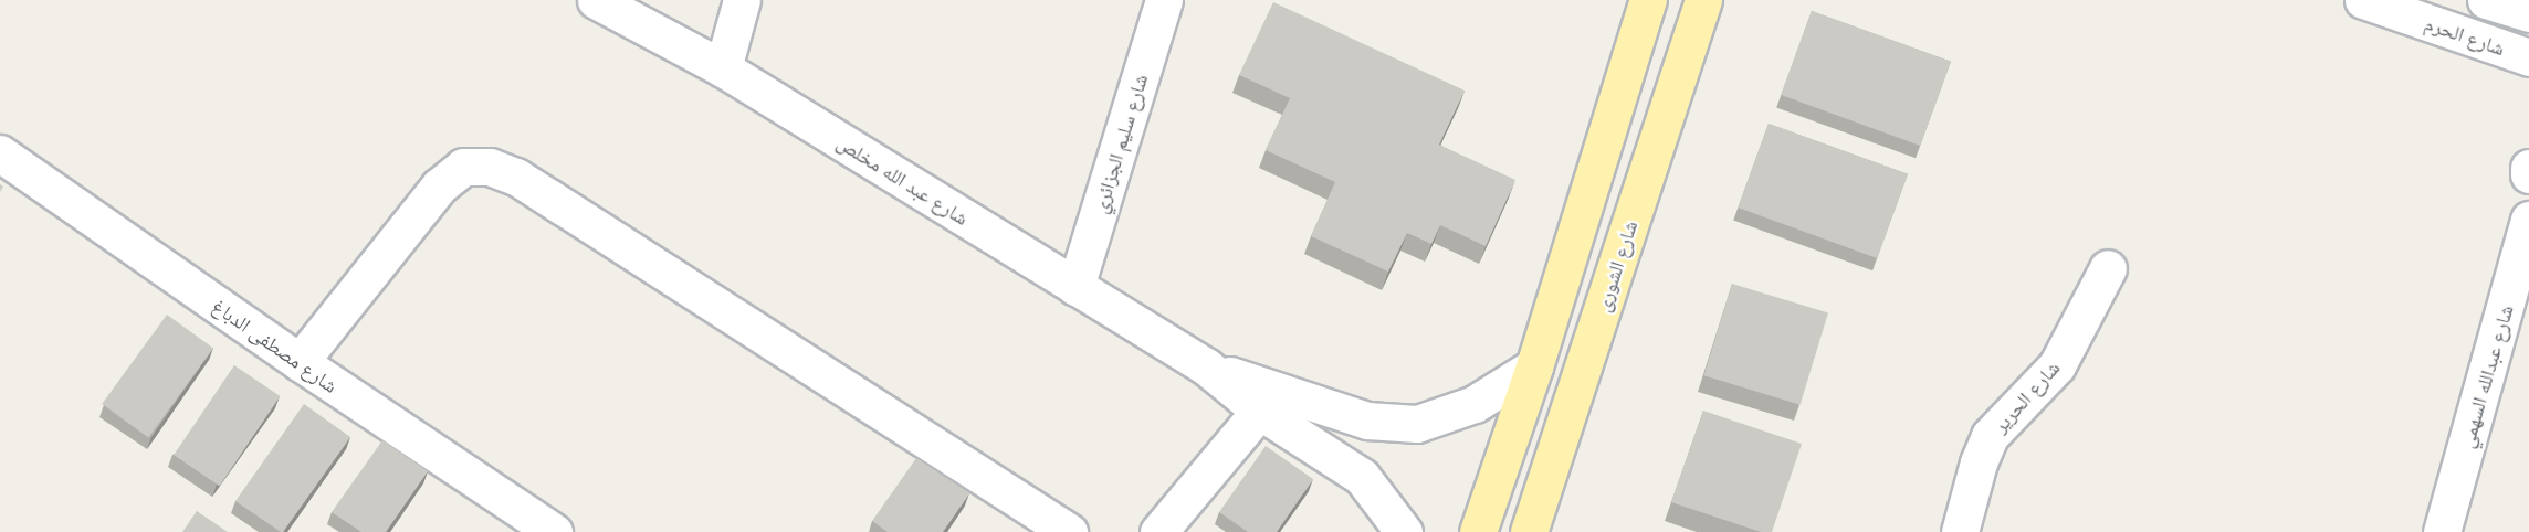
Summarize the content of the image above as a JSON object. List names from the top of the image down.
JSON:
{
  "streets": {
    "main road": ["شارع الشورى"],
    "street": [
      "شارع الحرم",
      "شارع سليم الجزائري",
      "شارع عبد الله مخلص",
      "شارع مصطفى الدباغ",
      "شارع عبدالله السهمي",
      "شارع الحرير"
    ]
  },
  "crossings": [
    ["شارع سليم الجزائري", "شارع عبد الله مخلص"]
  ]
}
